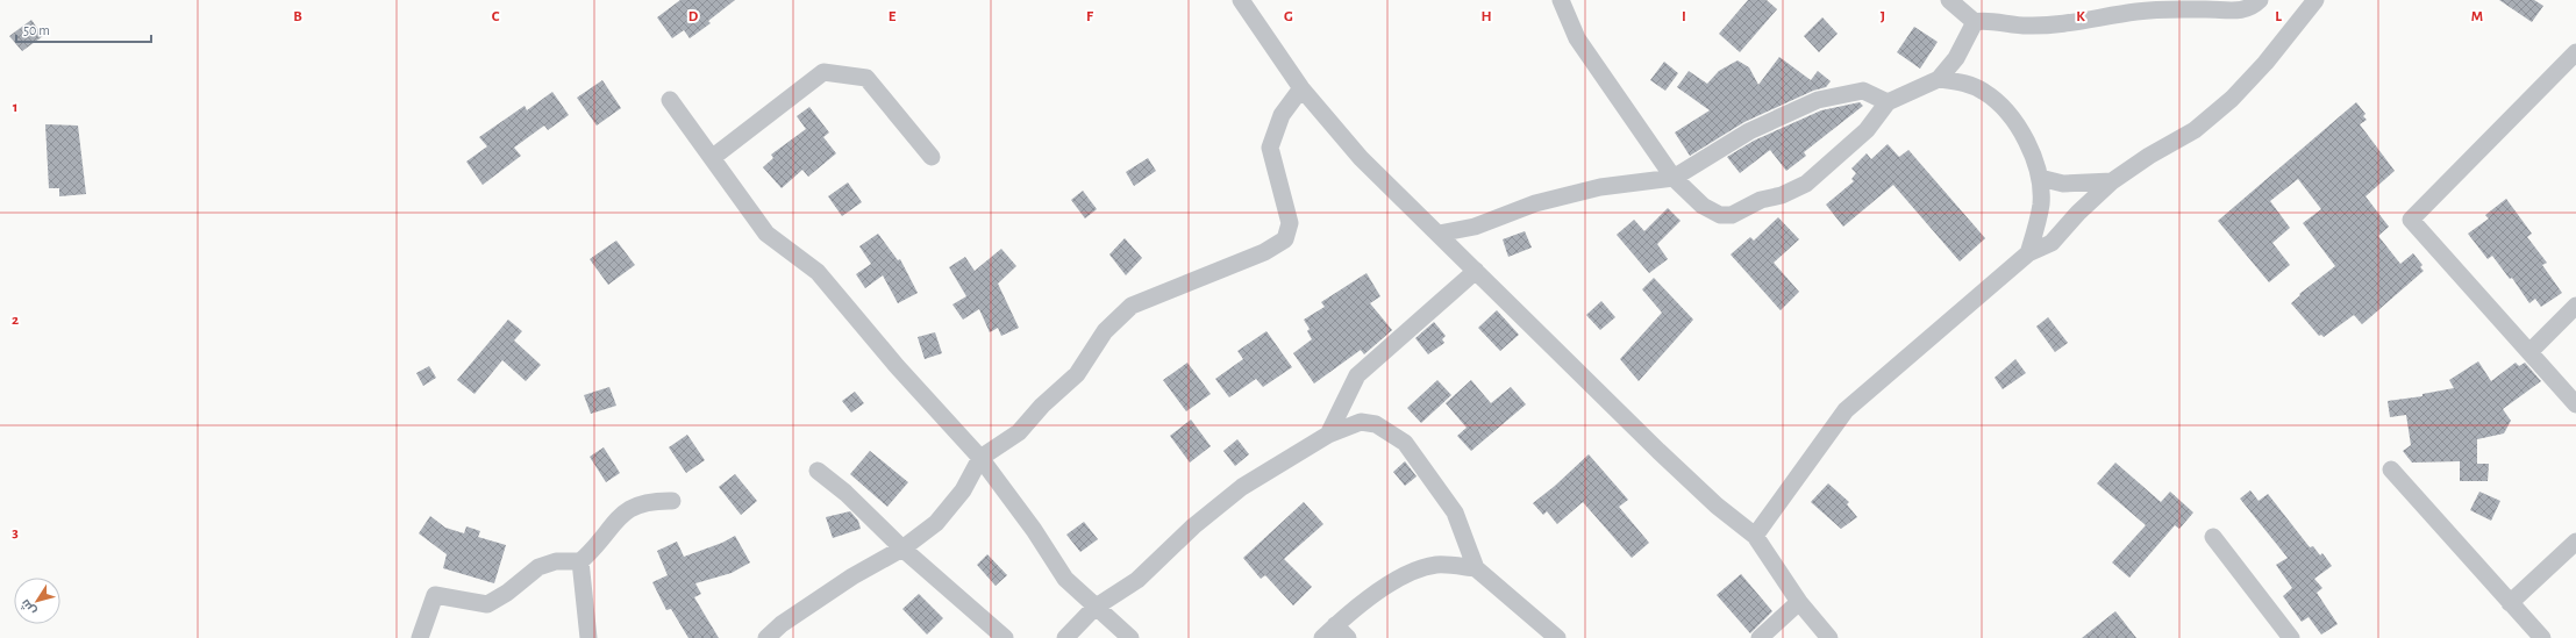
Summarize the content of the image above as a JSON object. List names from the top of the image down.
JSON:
{
  "scale_bar": "50 m",
  "north": "bottom left",
  "grid": {
    "columns": [
      "B",
      "C",
      "D",
      "E",
      "F",
      "G",
      "H",
      "I",
      "J",
      "K",
      "L",
      "M"
    ],
    "rows": ["1", "2", "3"]
  }
}
